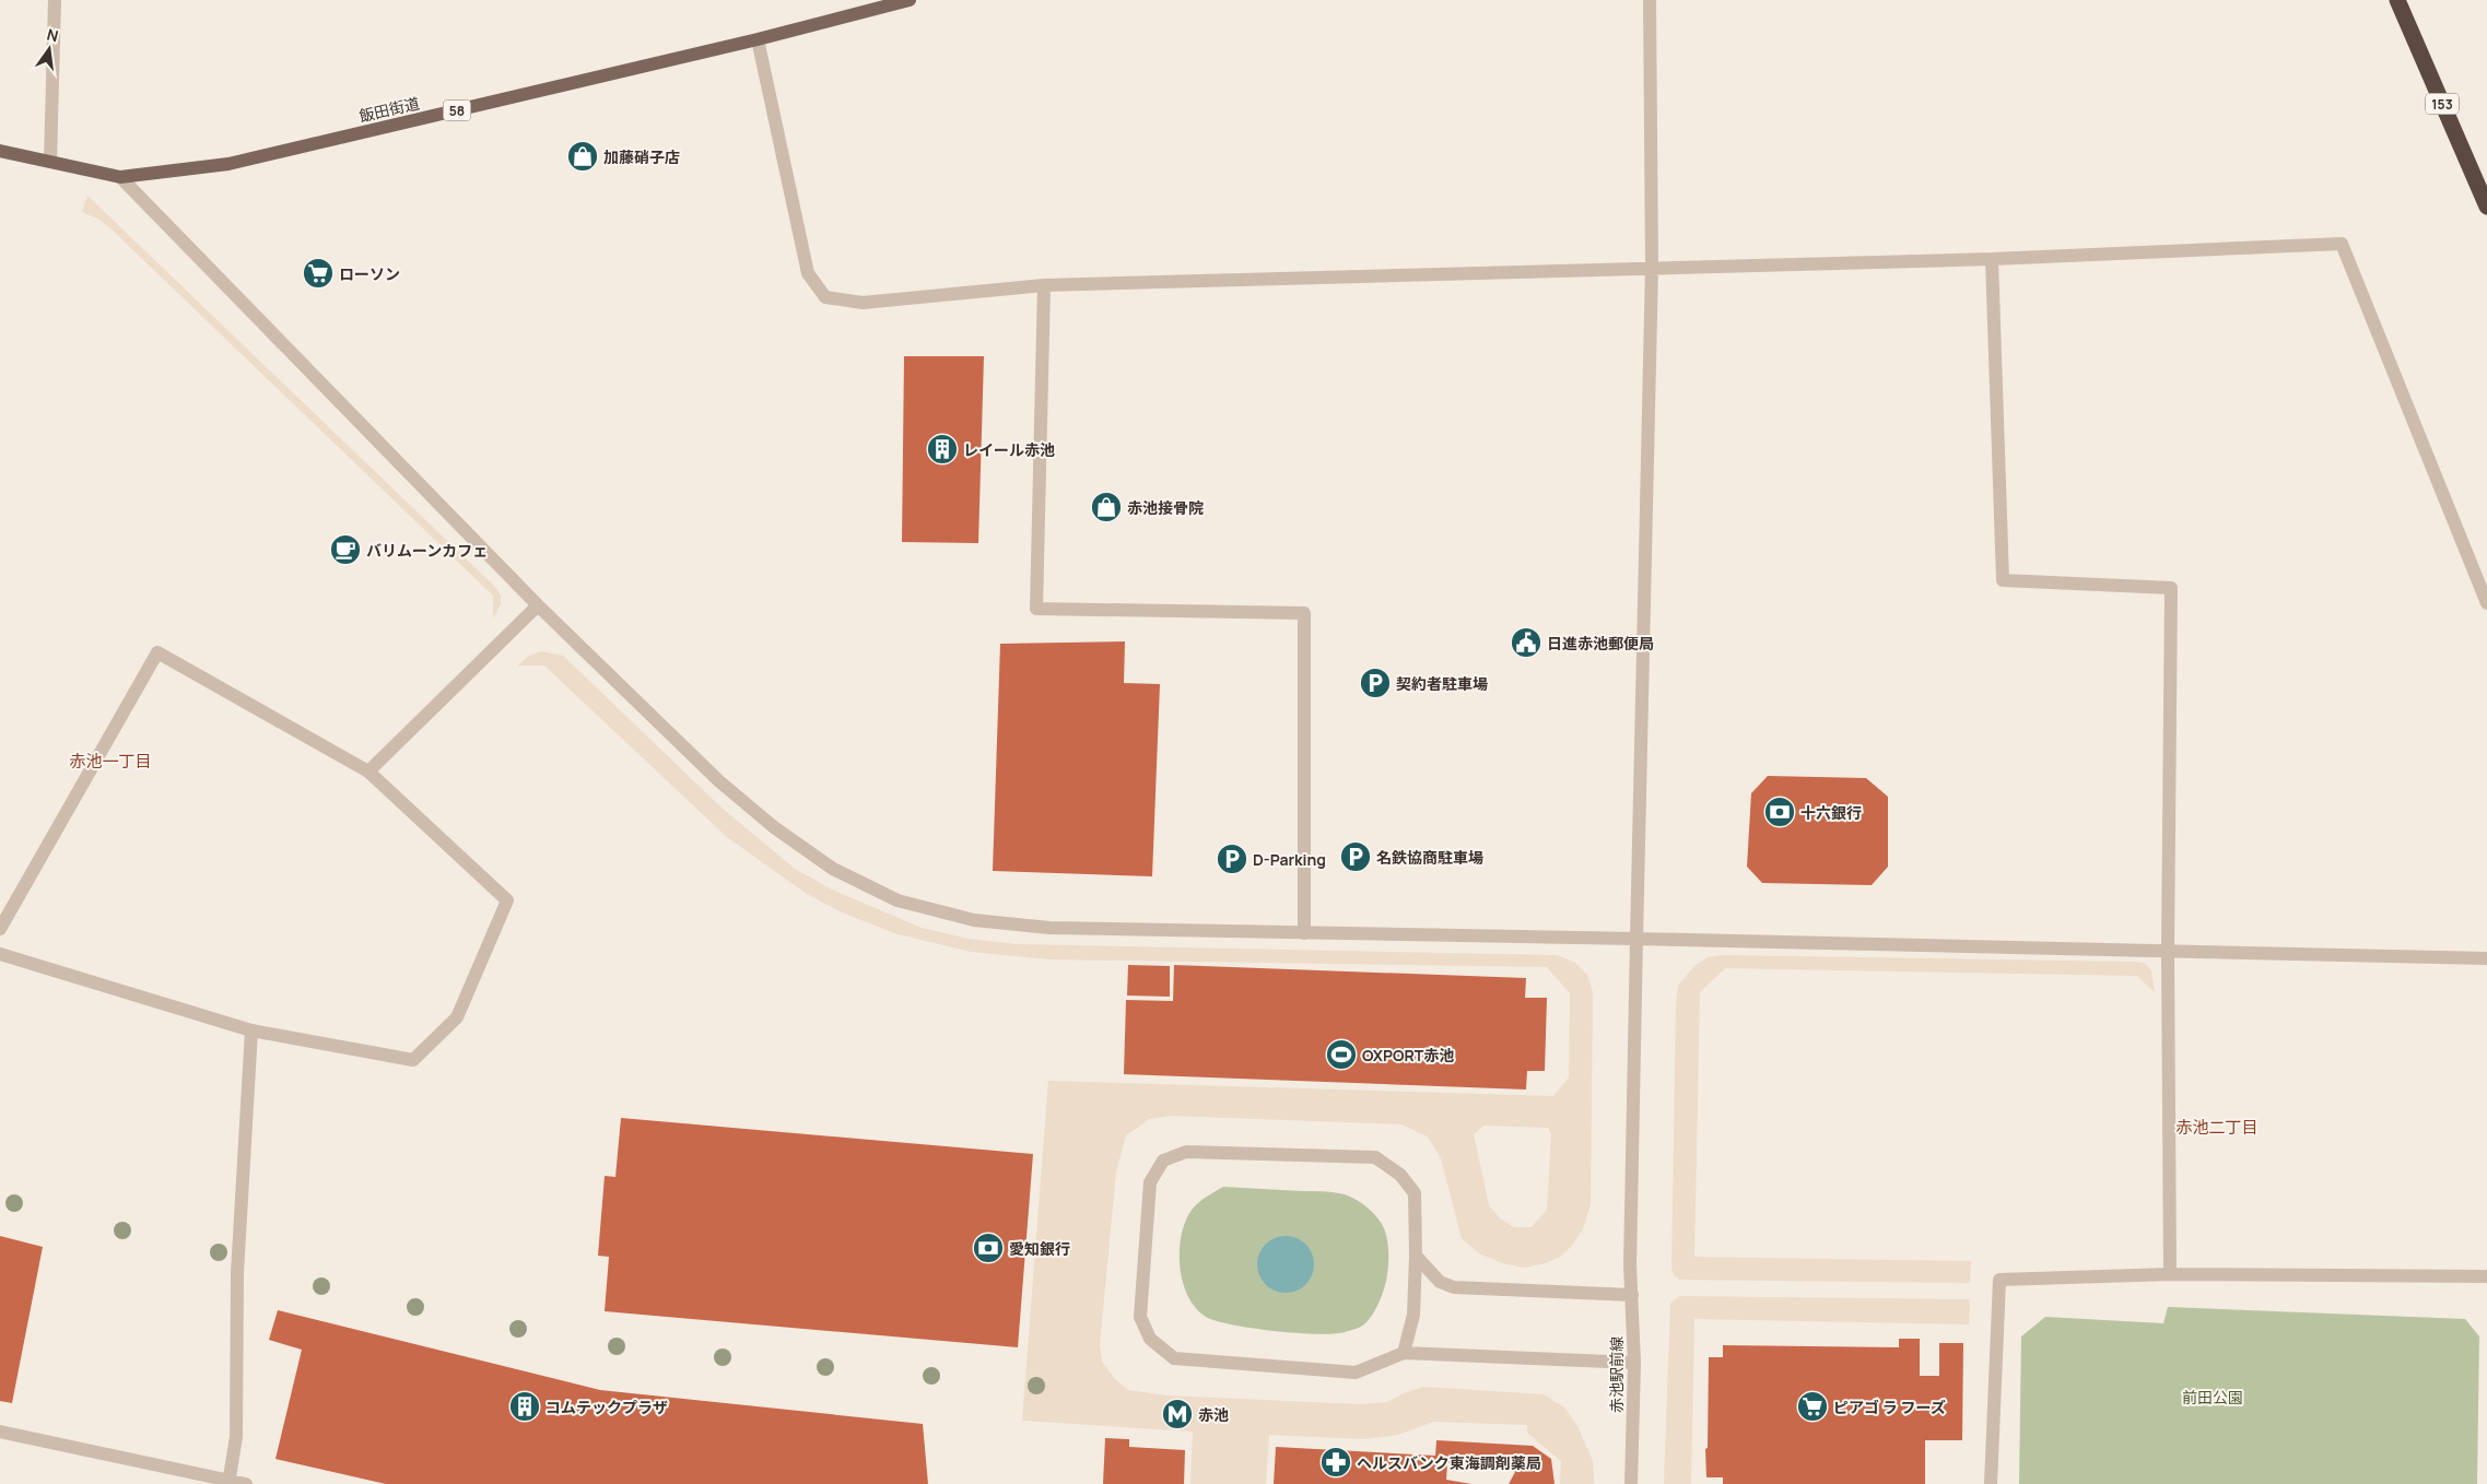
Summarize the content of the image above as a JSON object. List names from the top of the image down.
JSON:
{
  "streets": {
    "highway": ["153"],
    "main road": ["飯田街道", "58"],
    "street": ["赤池駅前線"]
  },
  "districts": ["赤池一丁目", "赤池二丁目"],
  "parks": ["前田公園"],
  "places": {
    "shop": ["加藤硝子店", "赤池接骨院"],
    "supermarket": ["ローソン", "ピアゴ ラ フーズ"],
    "building": ["レイール赤池", "コムテックプラザ"],
    "cafe": ["バリムーンカフェ"],
    "public building": ["日進赤池郵便局"],
    "parking": ["契約者駐車場", "名鉄協商駐車場", "D-Parking"],
    "bank": ["十六銀行", "愛知銀行"],
    "sports": ["OXPORT赤池"],
    "metro station": ["赤池"],
    "pharmacy": ["ヘルスバンク東海調剤薬局"]
  },
  "north": "top"
}
